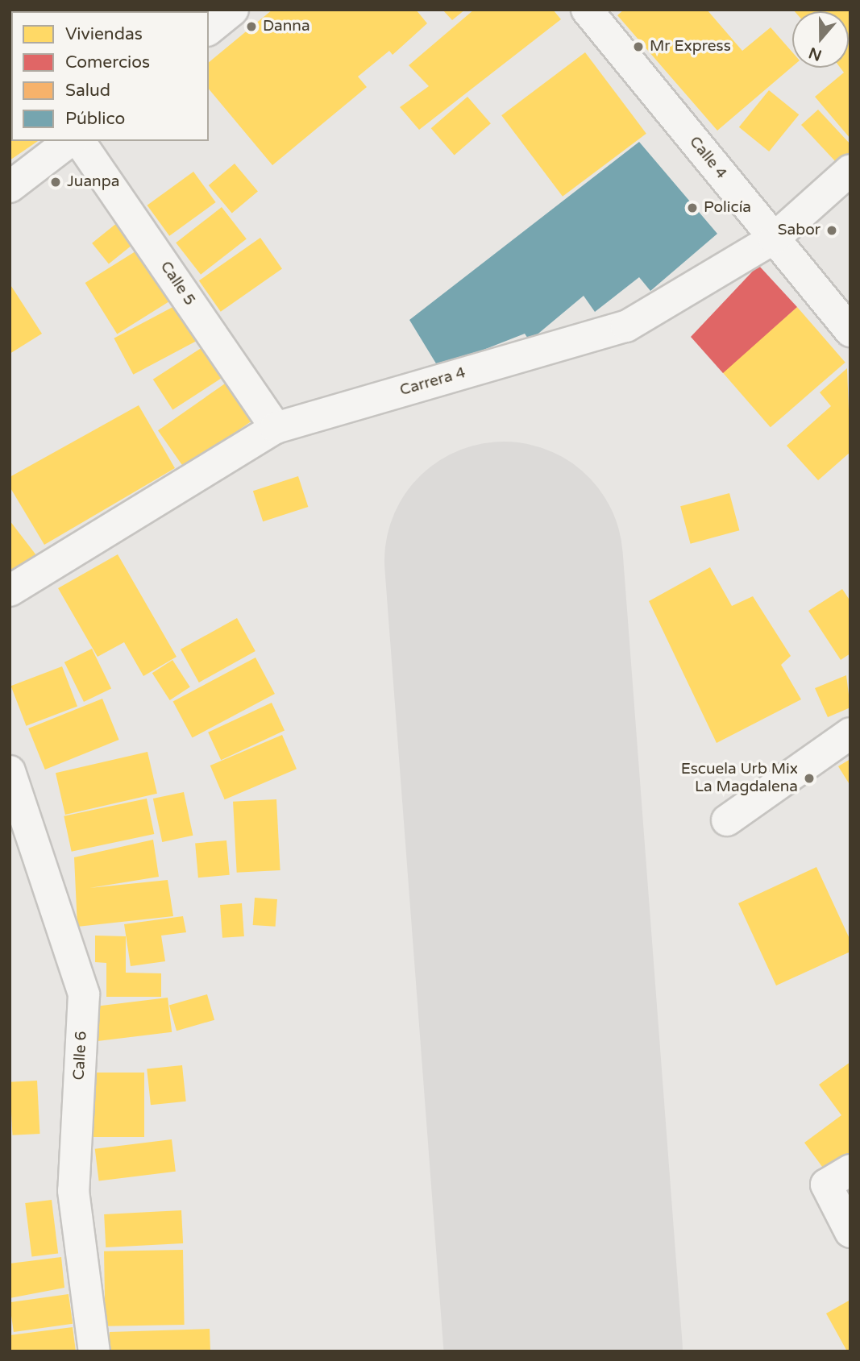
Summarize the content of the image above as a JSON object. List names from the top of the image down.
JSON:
{
  "streets": {
    "street": [
      "Calle 4",
      "Calle 5",
      "Carrera 4",
      "Calle 6"
    ]
  },
  "crossings": [
    ["Calle 4", "Carrera 4"],
    ["Calle 5", "Carrera 4"]
  ],
  "places": [
    "Danna",
    "Mr Express",
    "Juanpa",
    "Policía",
    "Sabor",
    "Escuela Urb Mix La Magdalena"
  ],
  "legend": [
    "Viviendas",
    "Comercios",
    "Salud",
    "Público"
  ],
  "north": "bottom"
}
